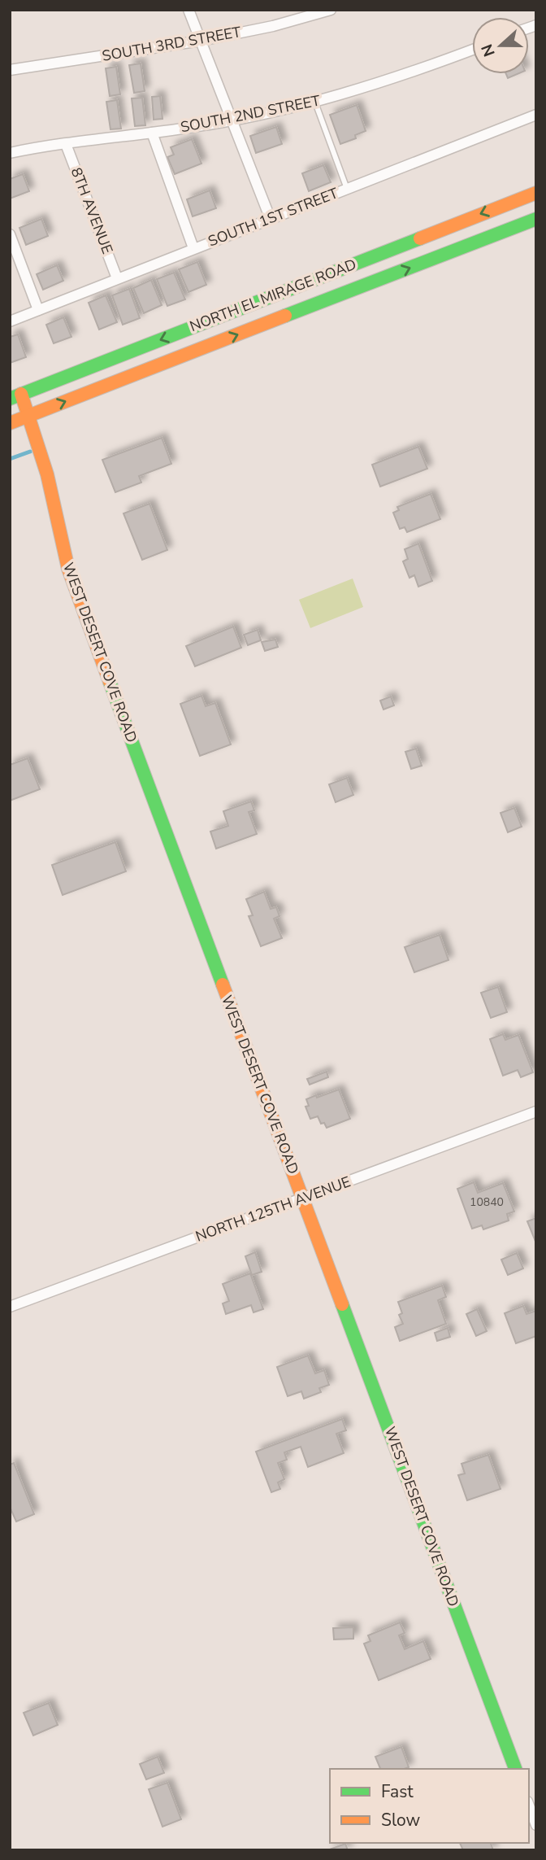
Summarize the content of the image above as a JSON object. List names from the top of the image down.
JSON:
{
  "streets": {
    "street": [
      "SOUTH 3RD STREET",
      "SOUTH 2ND STREET",
      "8TH AVENUE",
      "SOUTH 1ST STREET",
      "NORTH EL MIRAGE ROAD",
      "WEST DESERT COVE ROAD",
      "NORTH 125TH AVENUE"
    ]
  },
  "crossings": [
    ["SOUTH 2ND STREET", "8TH AVENUE"],
    ["8TH AVENUE", "SOUTH 1ST STREET"],
    ["NORTH EL MIRAGE ROAD", "WEST DESERT COVE ROAD"],
    ["WEST DESERT COVE ROAD", "NORTH 125TH AVENUE"]
  ],
  "house_numbers": ["10840"],
  "legend": ["Fast", "Slow"],
  "north": "left"
}
